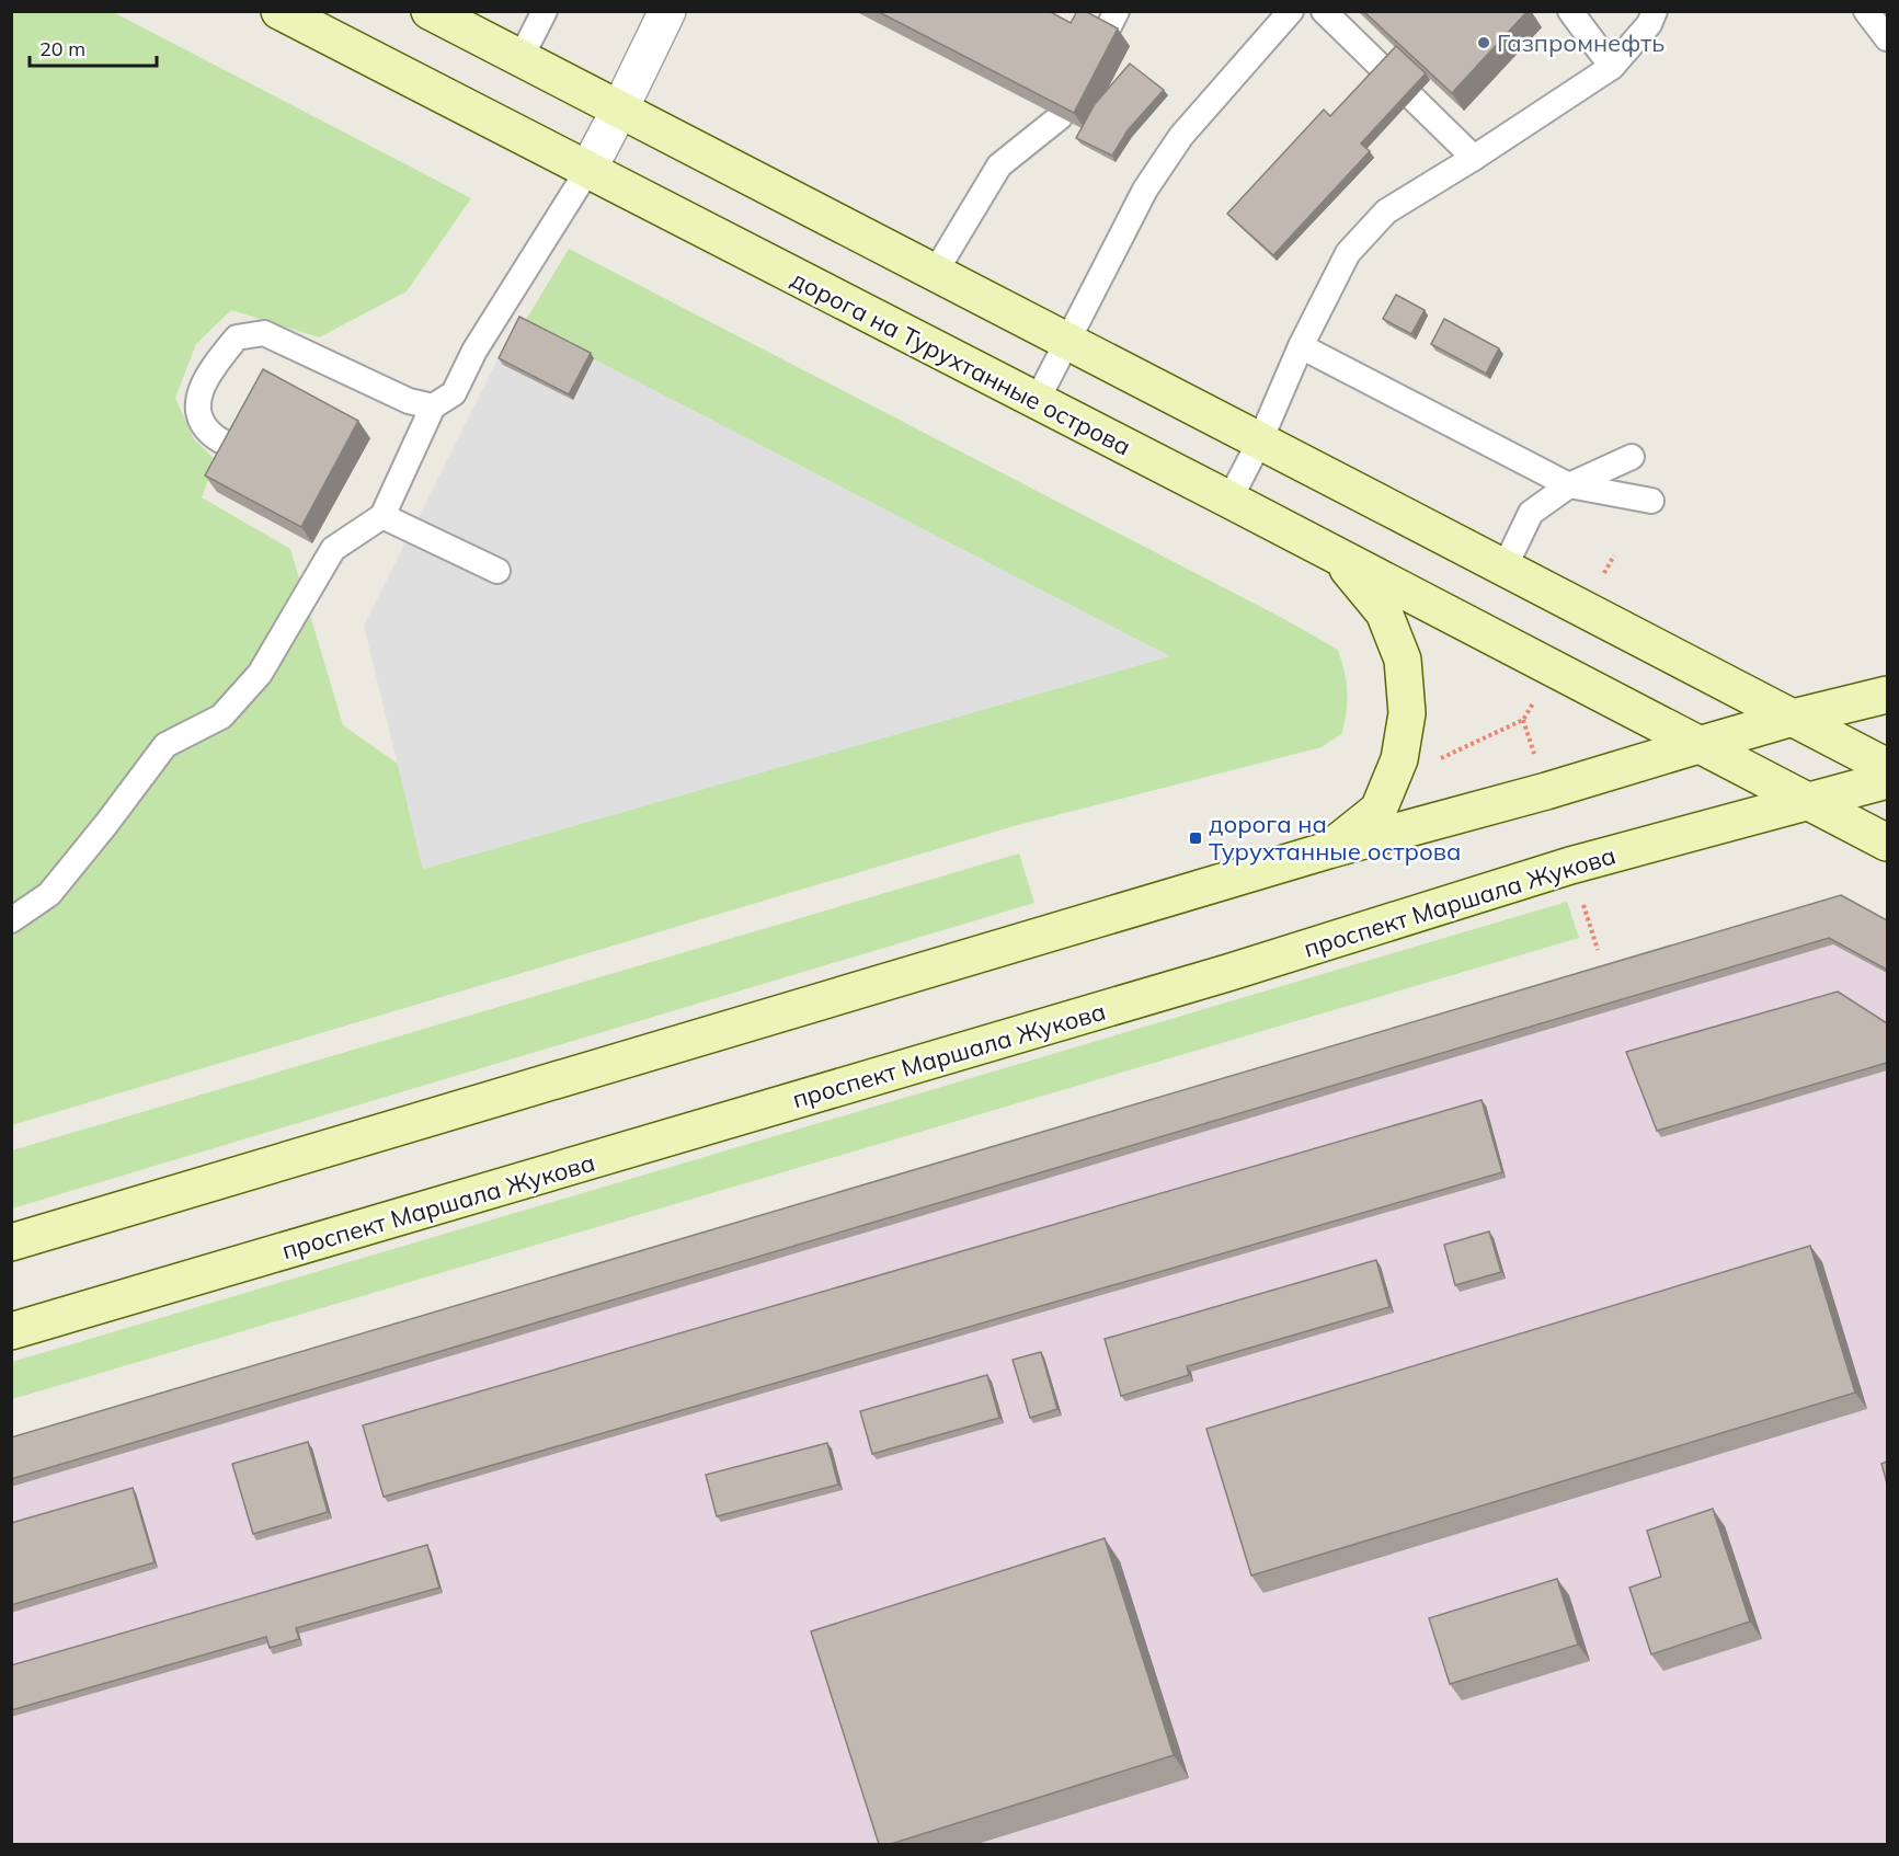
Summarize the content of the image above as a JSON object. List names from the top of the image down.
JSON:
{
  "streets": {
    "main road": ["дорога на Турухтанные острова", "проспект Маршала Жукова"]
  },
  "crossings": [
    ["дорога на Турухтанные острова", "проспект Маршала Жукова"]
  ],
  "places": {
    "other": ["Газпромнефть"],
    "transit": ["дорога на Турухтанные острова"]
  },
  "scale_bar": "20 m"
}
